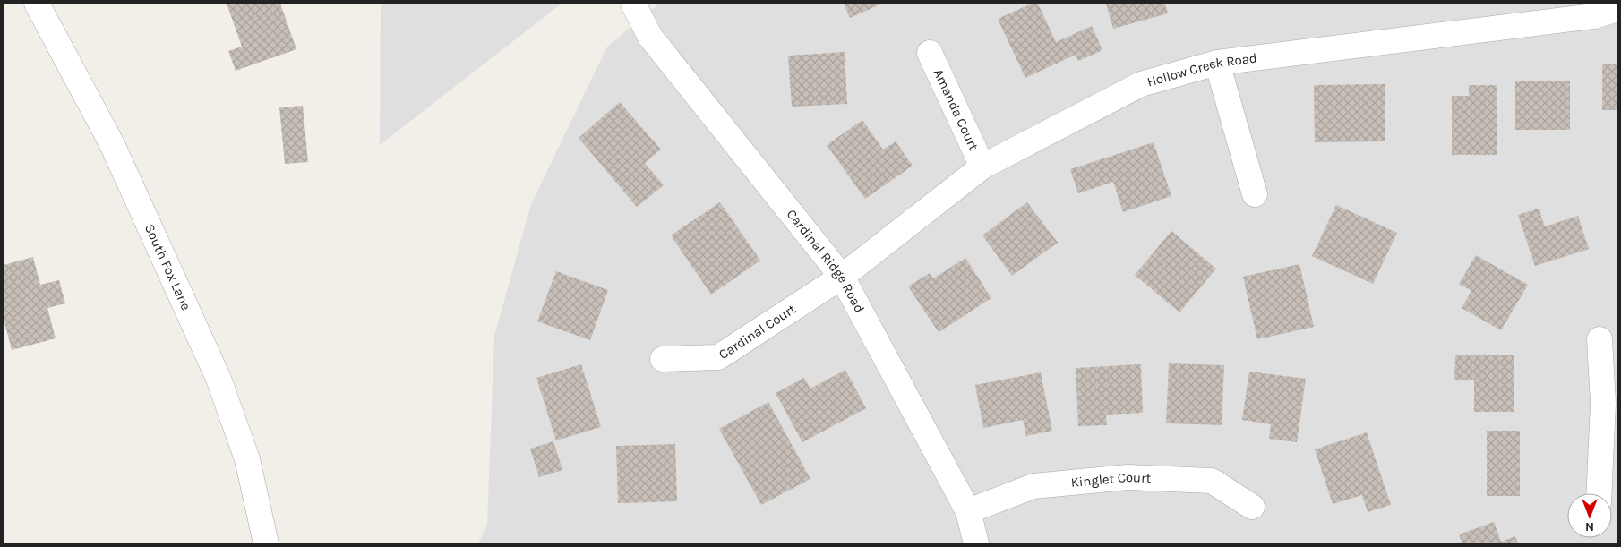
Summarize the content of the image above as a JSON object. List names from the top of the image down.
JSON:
{
  "streets": {
    "street": [
      "Hollow Creek Road",
      "Amanda Court",
      "Cardinal Ridge Road",
      "South Fox Lane",
      "Cardinal Court",
      "Kinglet Court"
    ]
  },
  "crossings": [
    ["Hollow Creek Road", "Amanda Court"],
    ["Hollow Creek Road", "Cardinal Ridge Road"],
    ["Hollow Creek Road", "Cardinal Court"],
    ["Cardinal Ridge Road", "Cardinal Court"],
    ["Cardinal Ridge Road", "Kinglet Court"]
  ],
  "north": "bottom"
}
